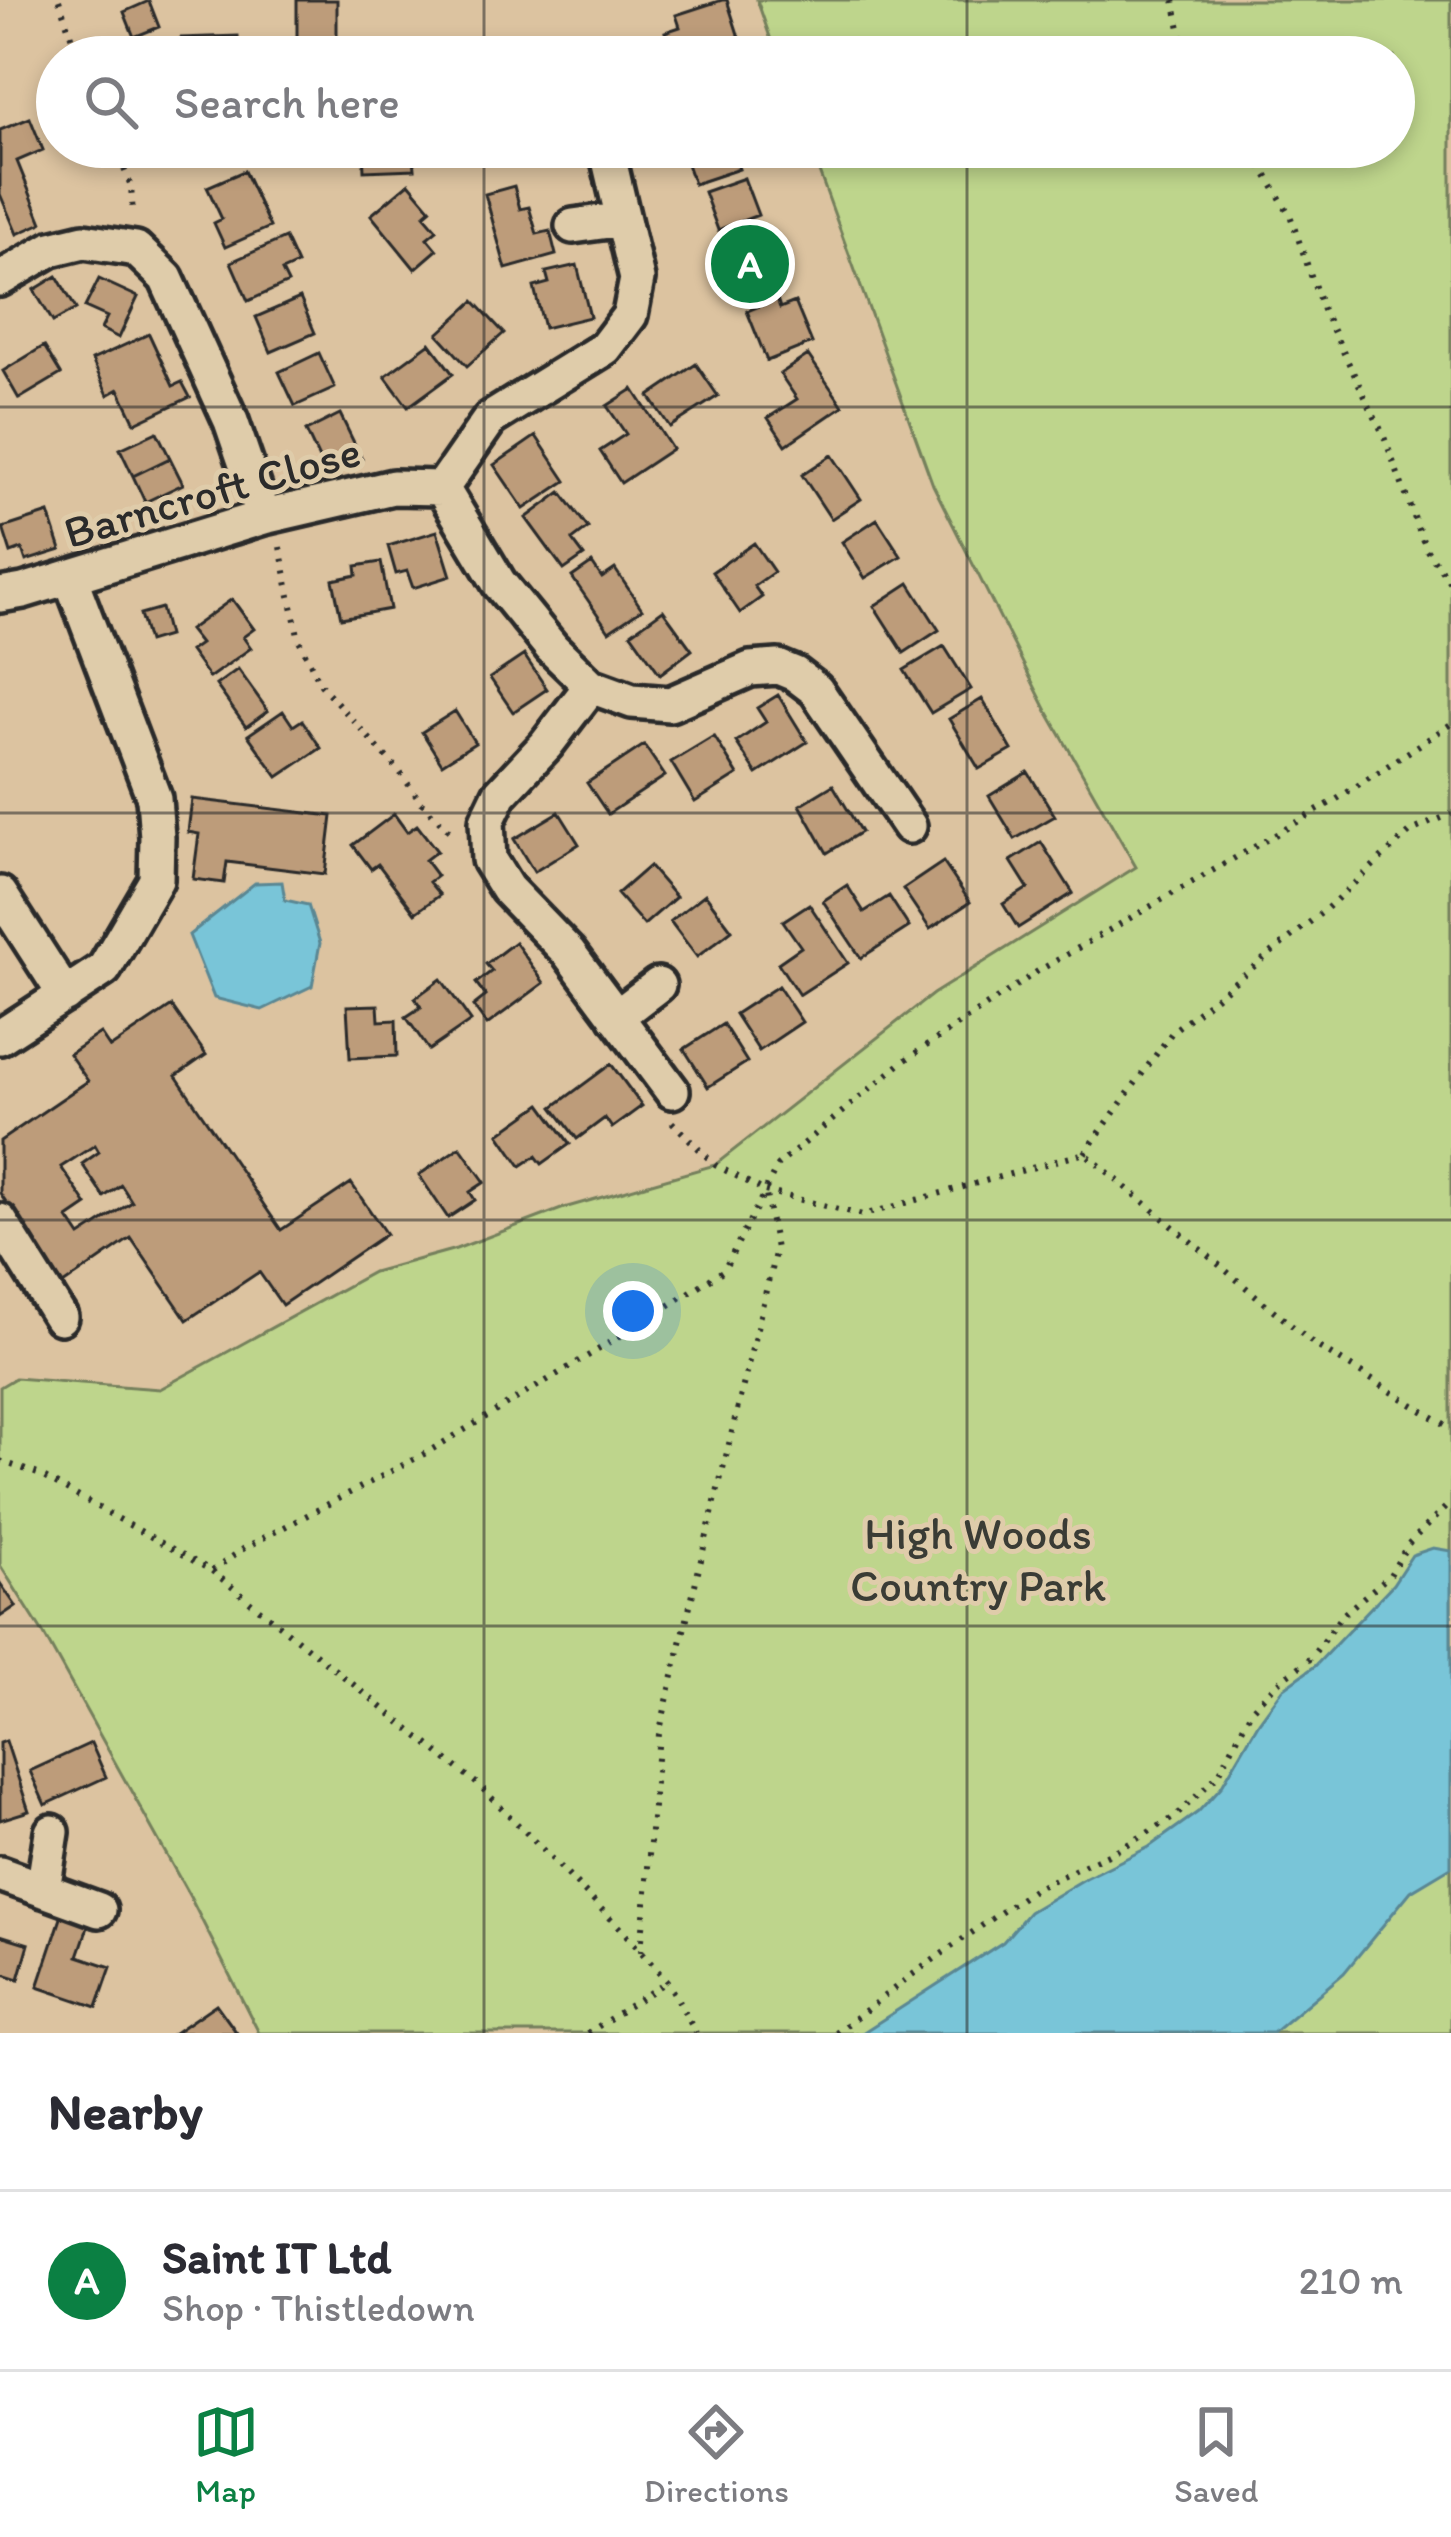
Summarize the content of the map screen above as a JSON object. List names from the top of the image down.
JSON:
{
  "streets": {
    "street": ["Barncroft Close"]
  },
  "parks": ["High Woods Country Park"],
  "page": {
    "search": "Search here",
    "pins": "A",
    "heading": "Nearby",
    "list": [
      {
        "mark": "A",
        "name": "Saint IT Ltd",
        "note": "Shop · Thistledown",
        "value": "210 m"
      }
    ],
    "nav": ["Map", "Directions", "Saved"]
  }
}
